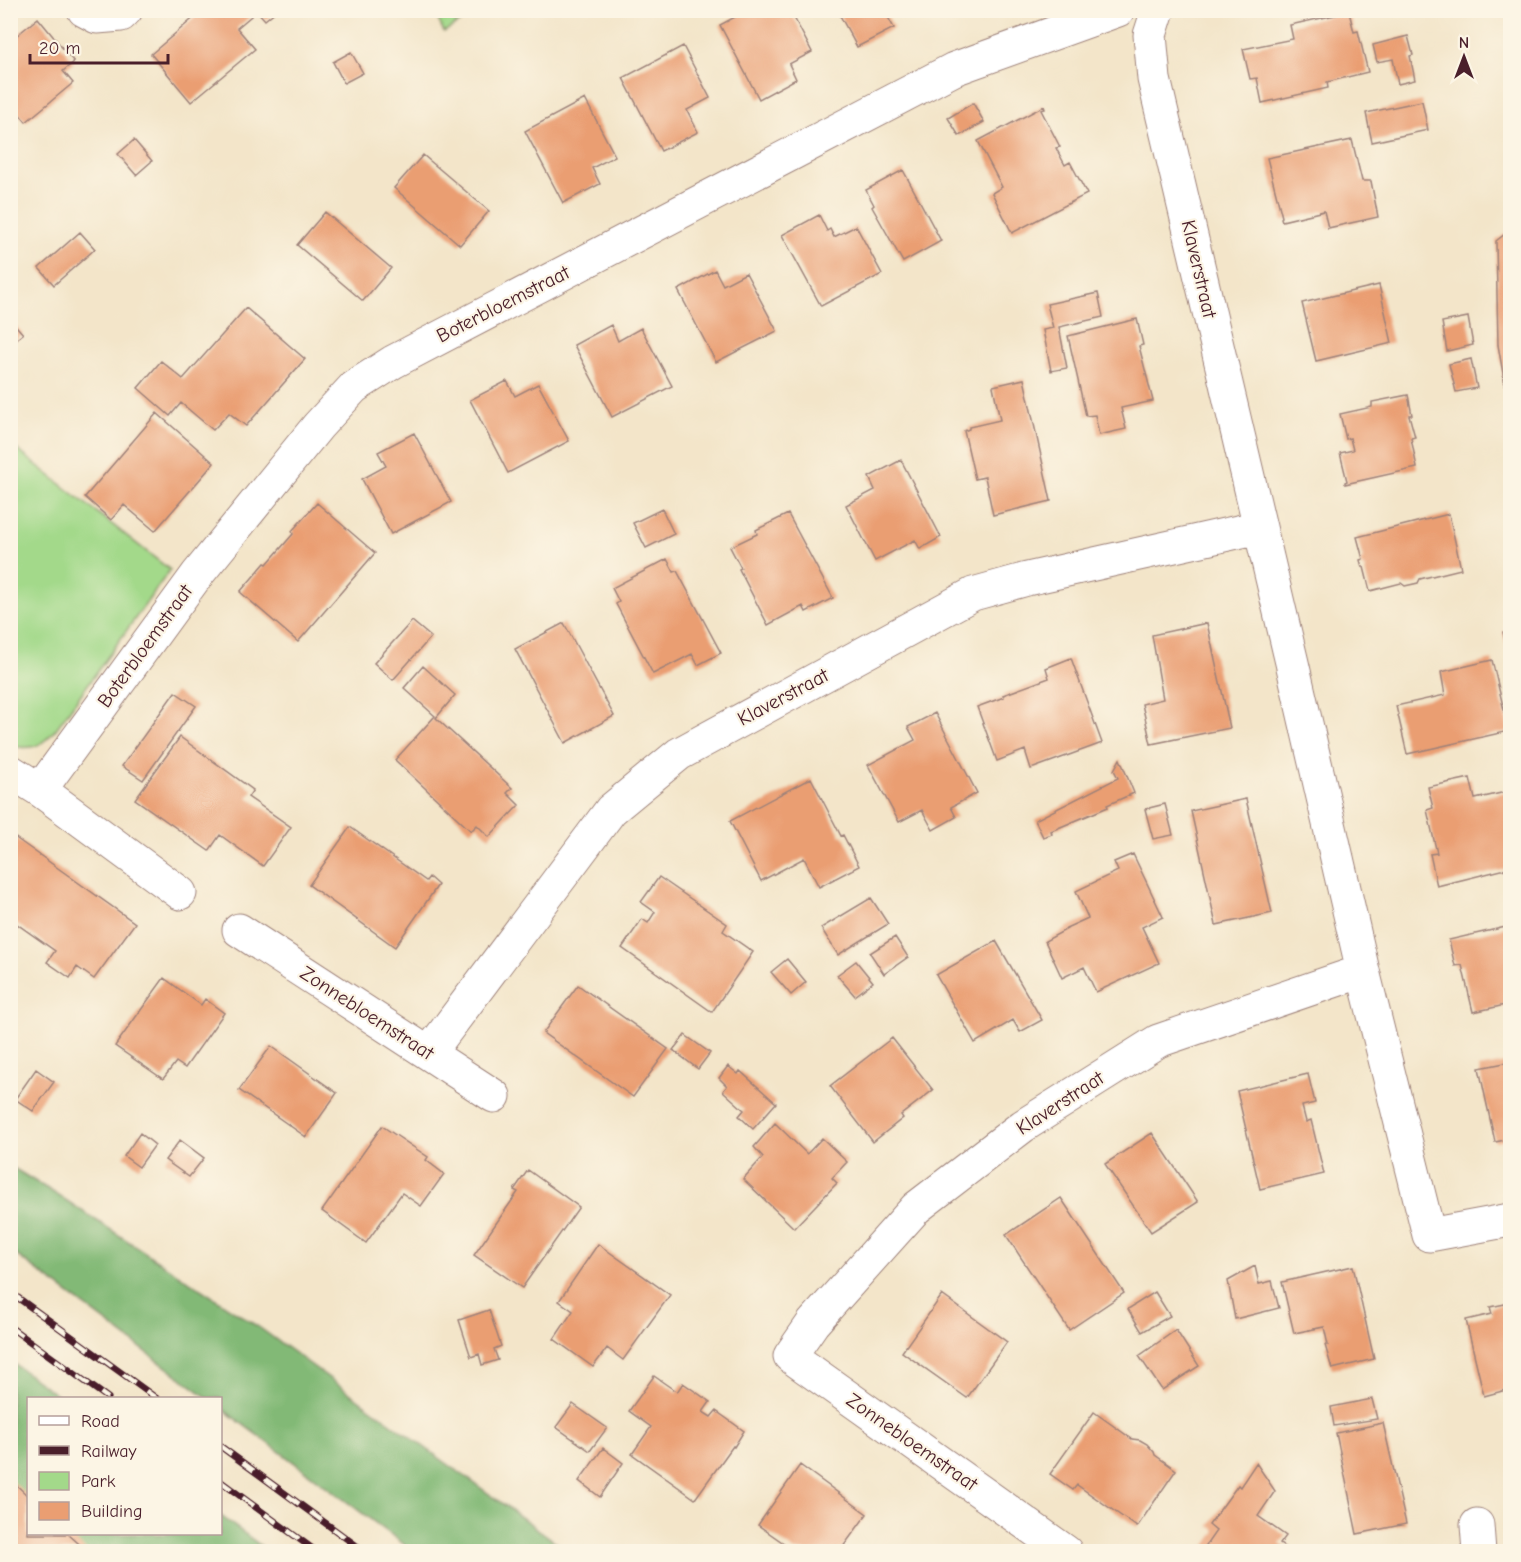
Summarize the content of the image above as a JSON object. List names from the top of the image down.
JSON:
{
  "streets": {
    "street": ["Klaverstraat", "Boterbloemstraat", "Zonnebloemstraat"]
  },
  "crossings": [
    ["Klaverstraat", "Zonnebloemstraat"]
  ],
  "legend": [
    "Road",
    "Railway",
    "Park",
    "Building"
  ],
  "scale_bar": "20 m",
  "north": "top"
}
